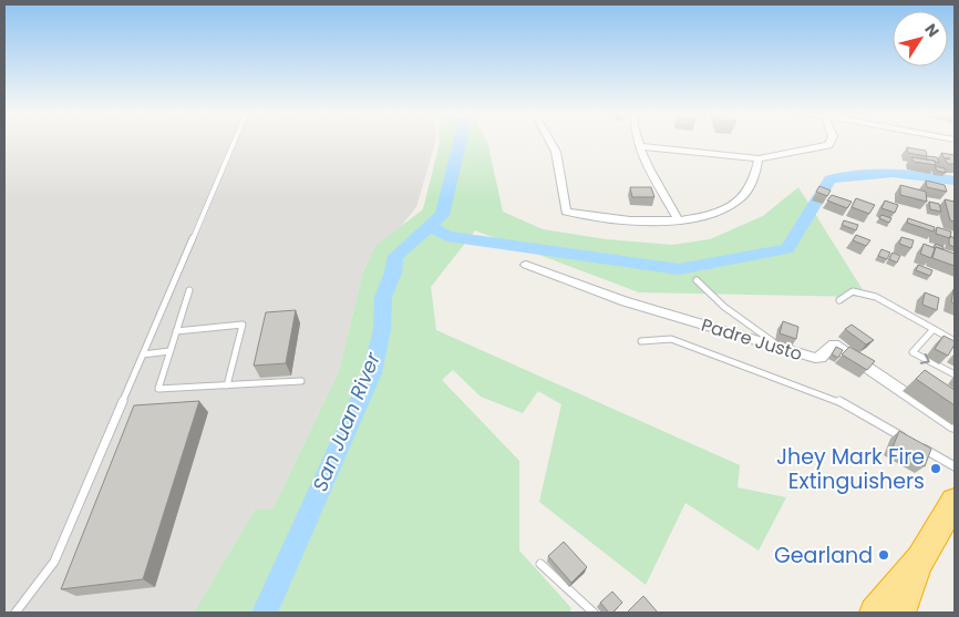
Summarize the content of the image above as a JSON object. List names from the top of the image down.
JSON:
{
  "streets": {
    "street": ["Padre Justo"]
  },
  "water": ["San Juan River"],
  "places": ["Jhey Mark Fire Extinguishers", "Gearland"],
  "north": "top right"
}
